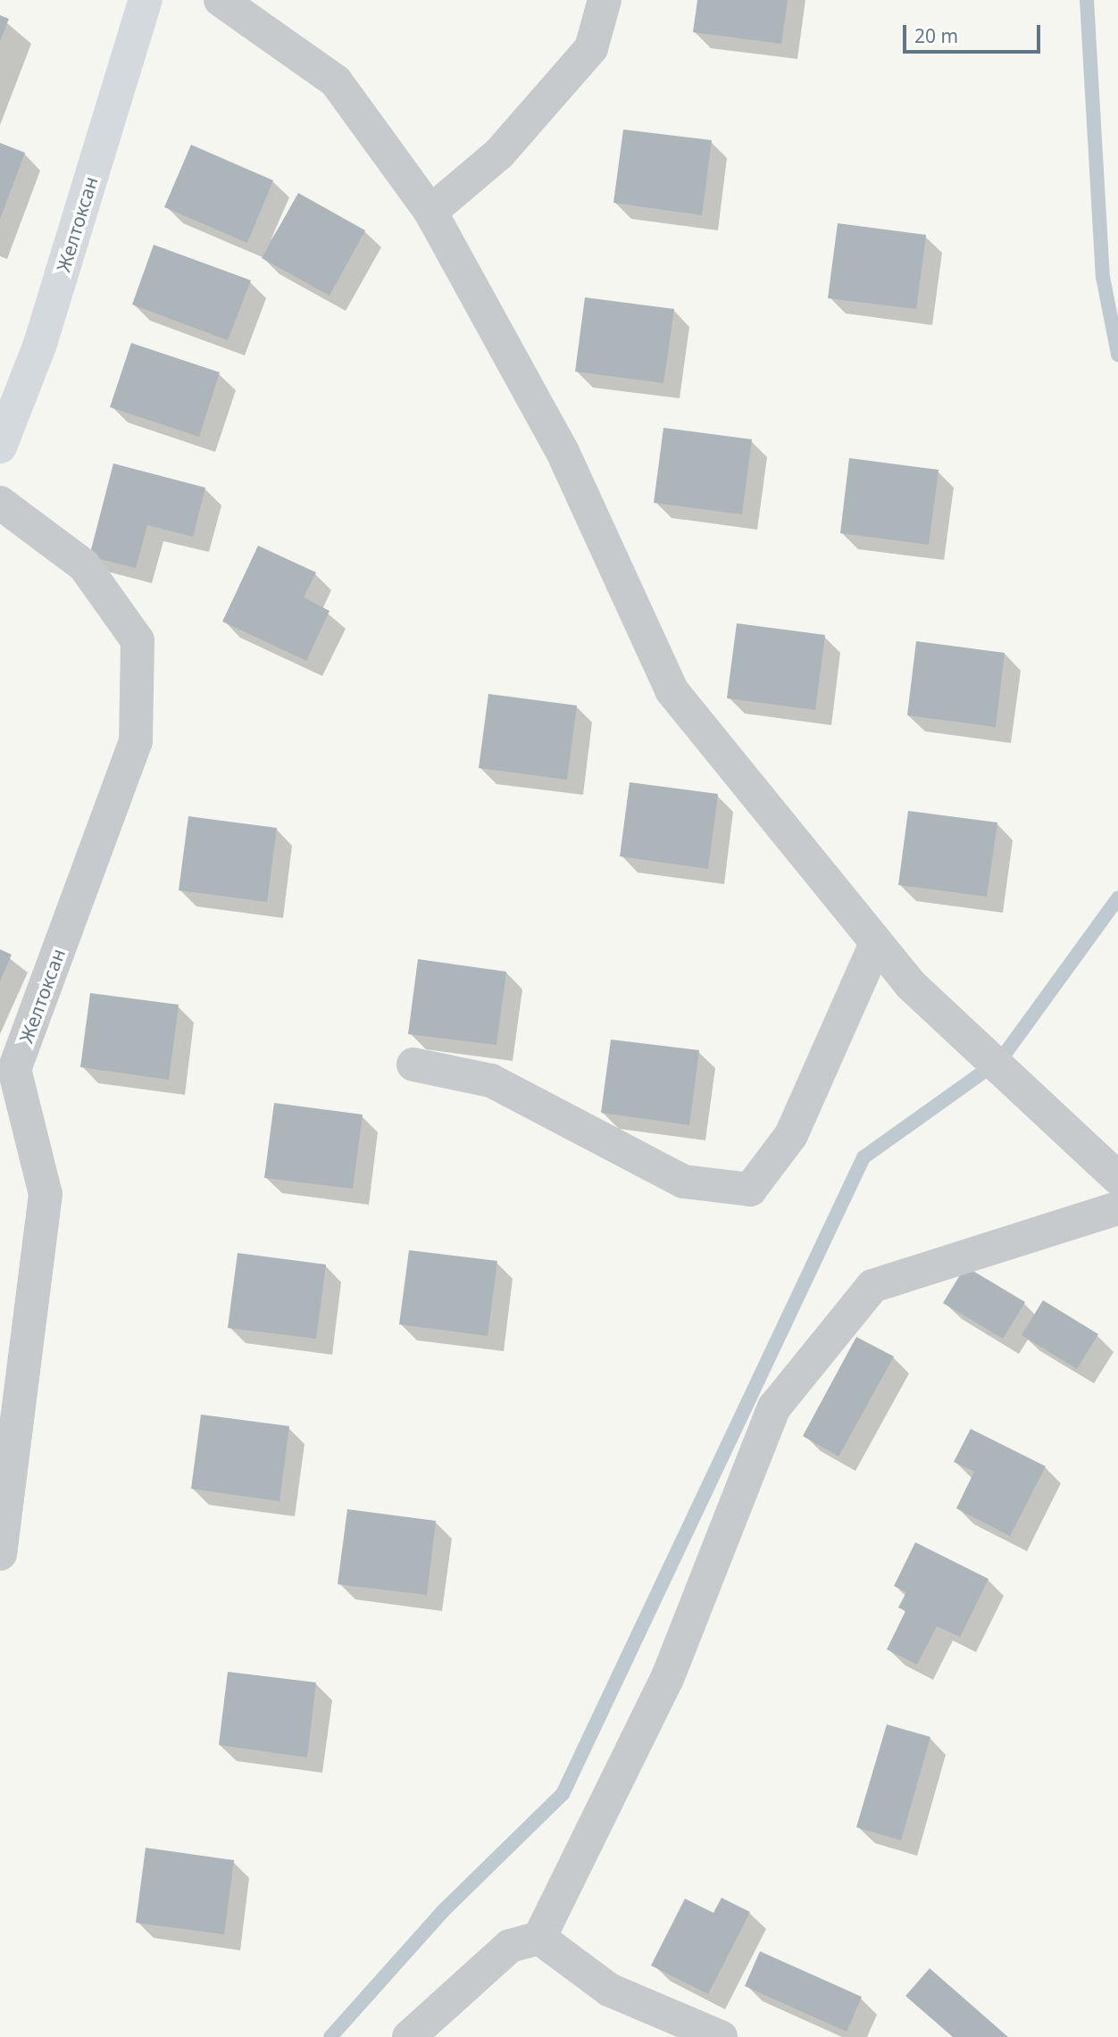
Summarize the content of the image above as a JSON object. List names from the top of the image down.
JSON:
{
  "streets": {
    "main road": ["Желтоксан"]
  },
  "scale_bar": "20 m"
}
